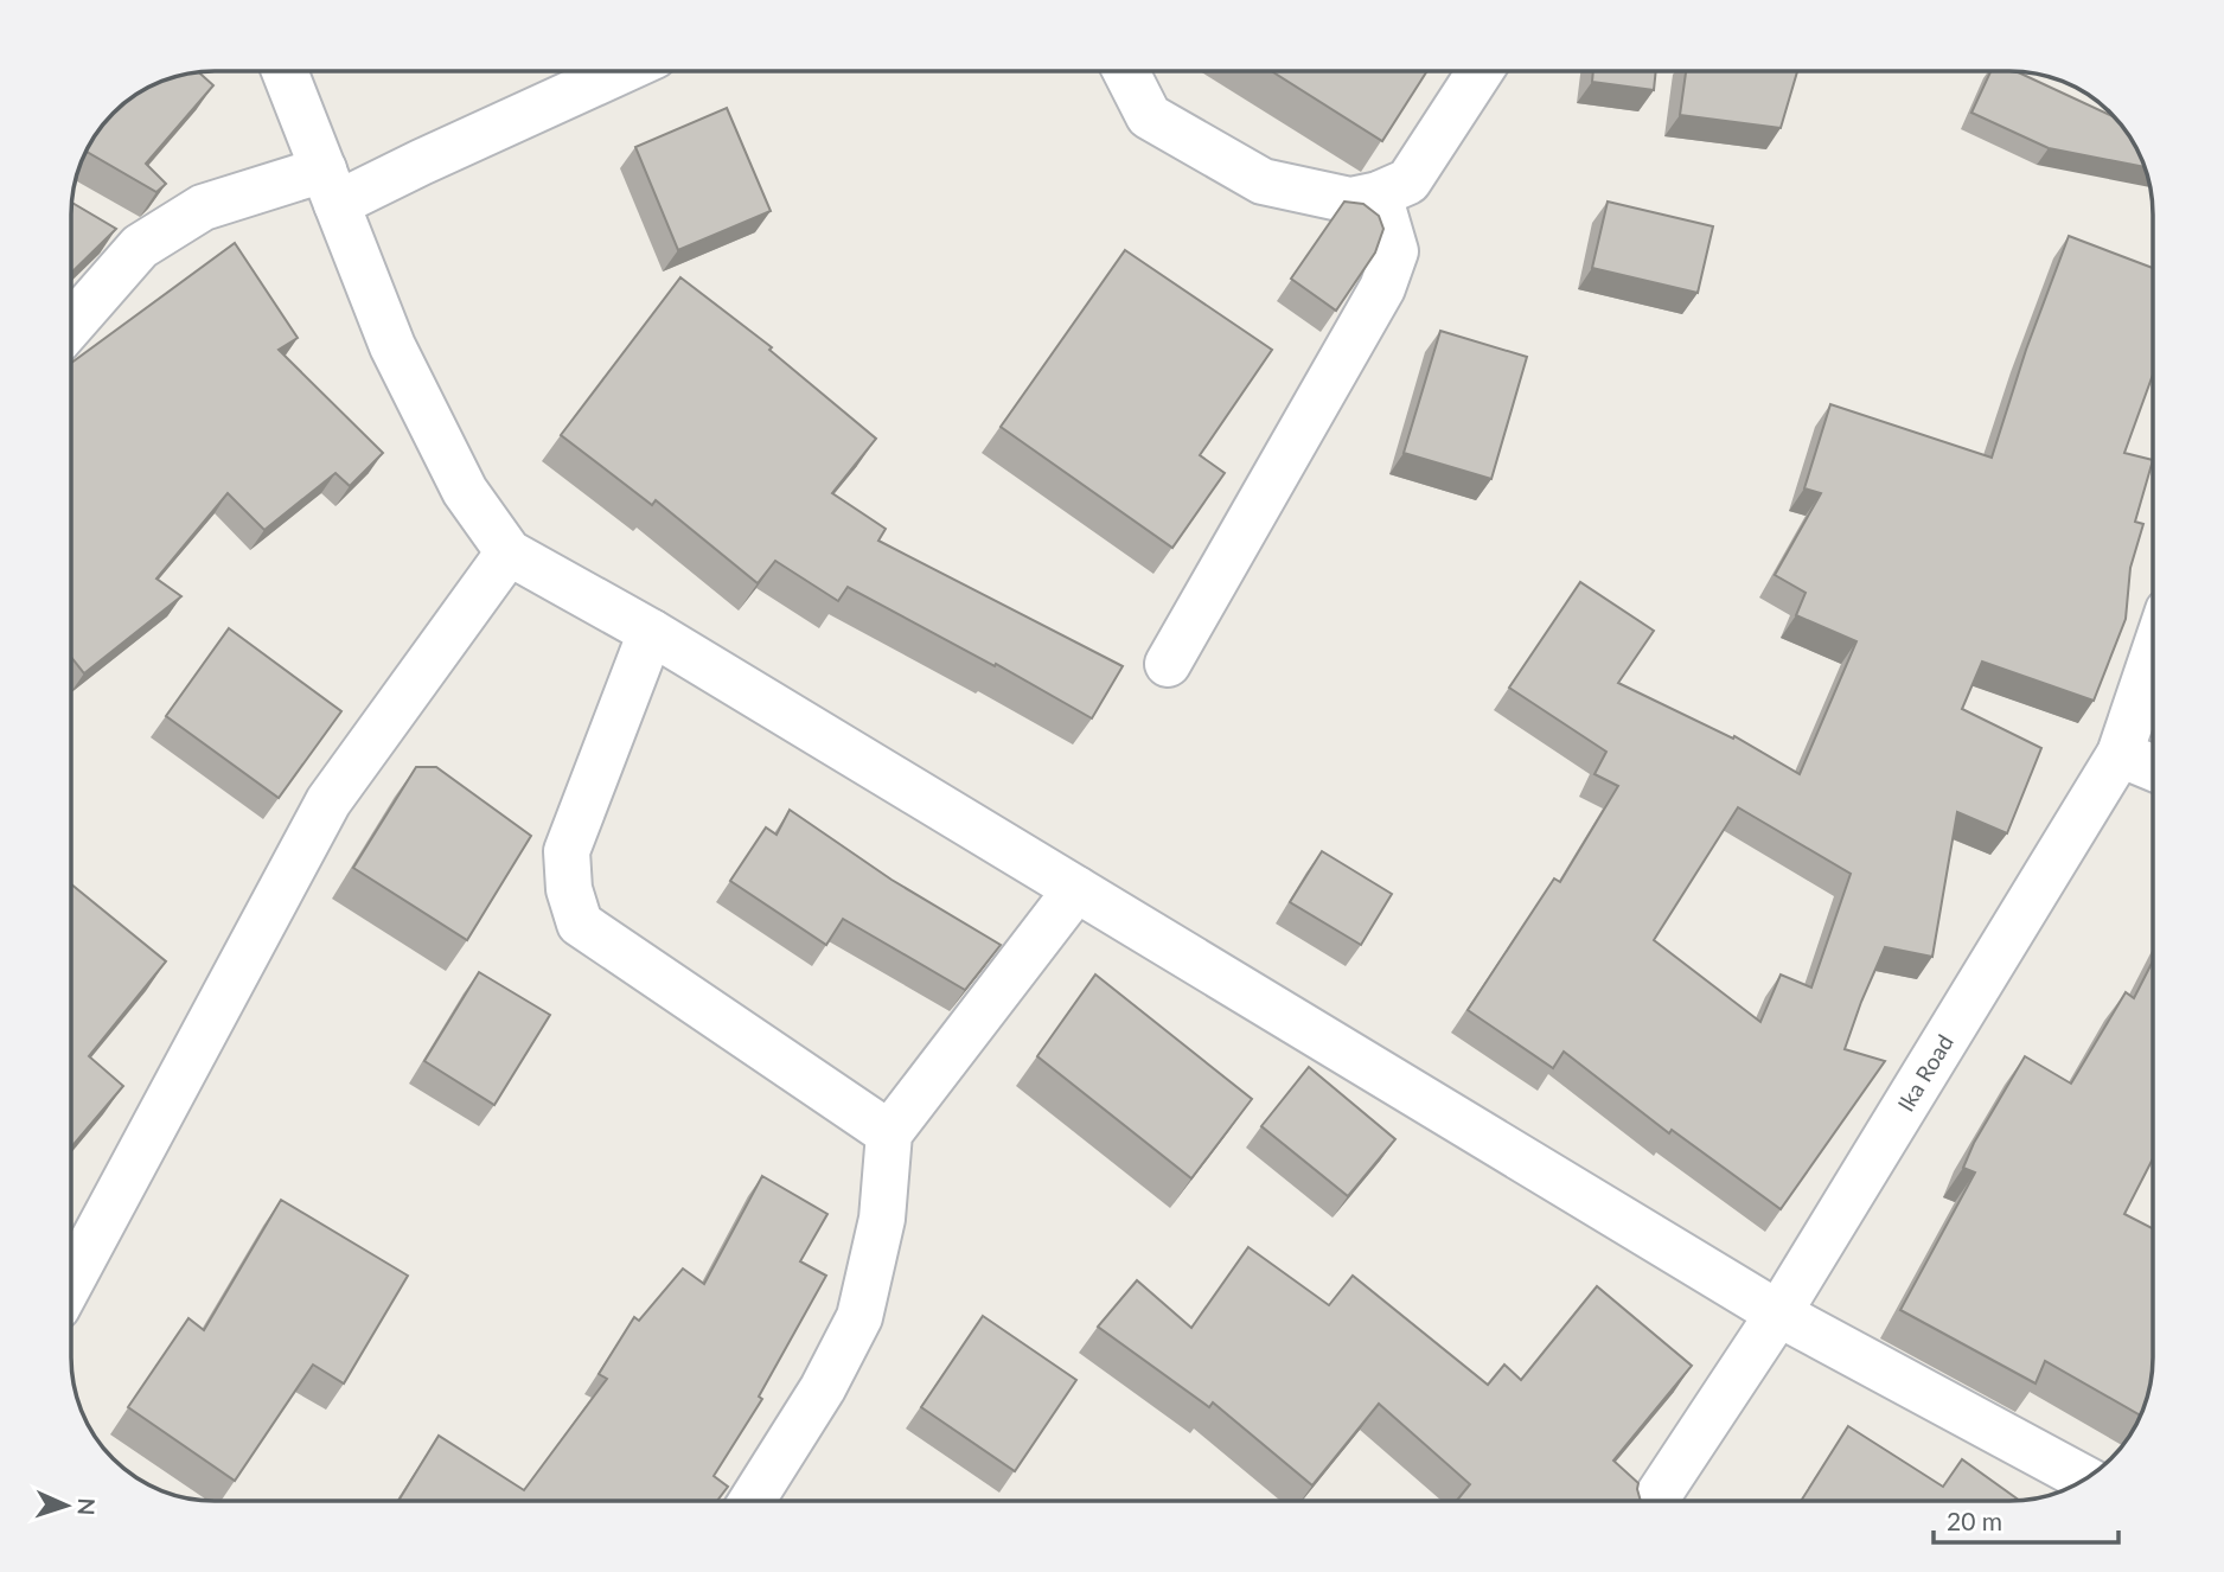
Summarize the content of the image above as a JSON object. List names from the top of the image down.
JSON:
{
  "streets": {
    "street": ["Ika Road"]
  },
  "scale_bar": "20 m",
  "north": "right"
}
